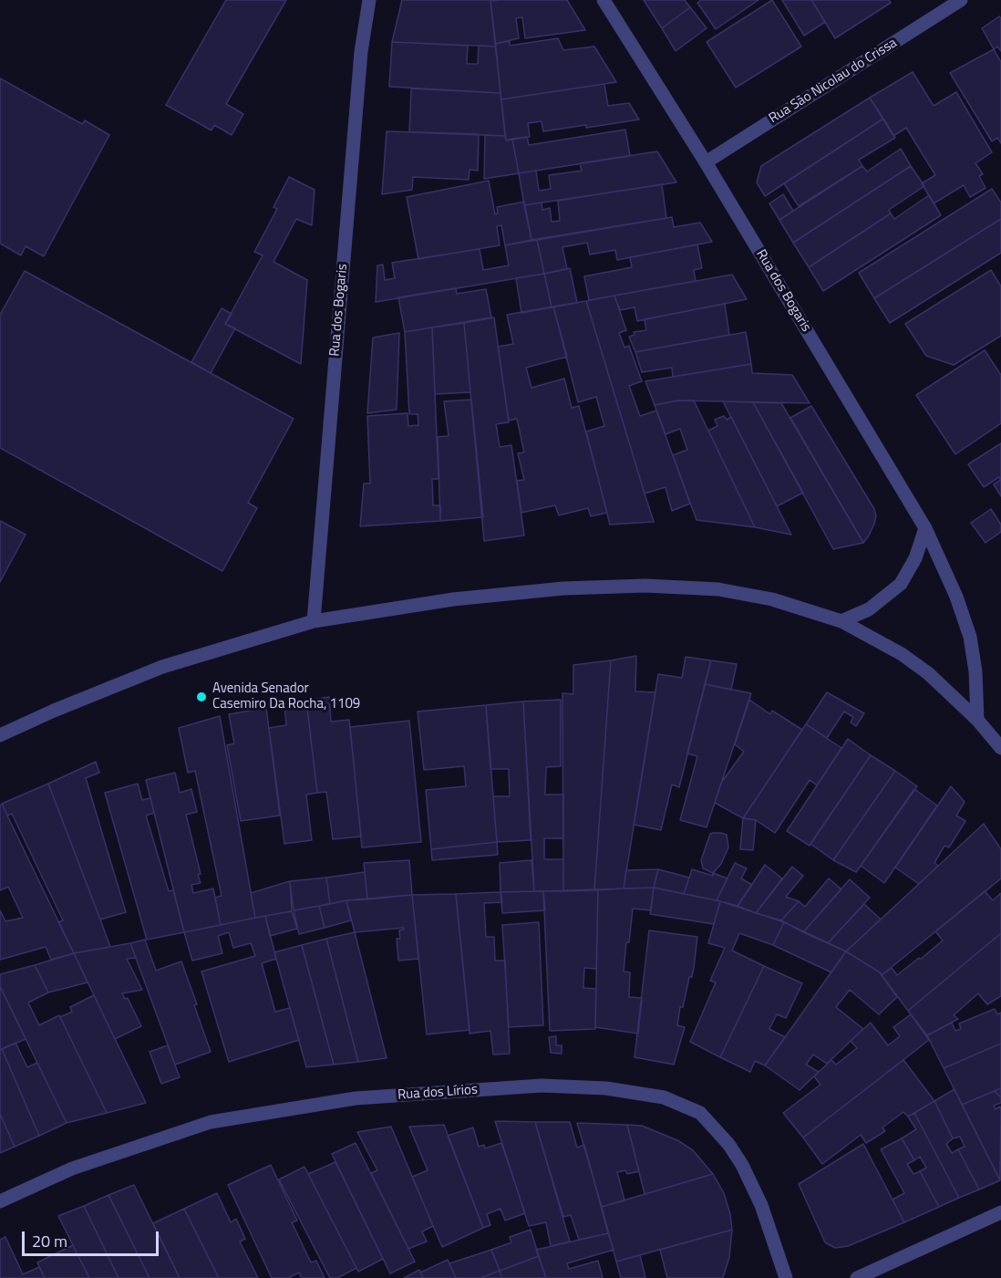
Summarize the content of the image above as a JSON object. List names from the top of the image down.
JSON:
{
  "streets": {
    "street": ["Rua São Nicolau do Crissa", "Rua dos Bogaris", "Rua dos Lírios"]
  },
  "crossings": [
    ["Rua São Nicolau do Crissa", "Rua dos Bogaris"]
  ],
  "places": ["Avenida Senador Casemiro Da Rocha, 1109"],
  "scale_bar": "20 m"
}
